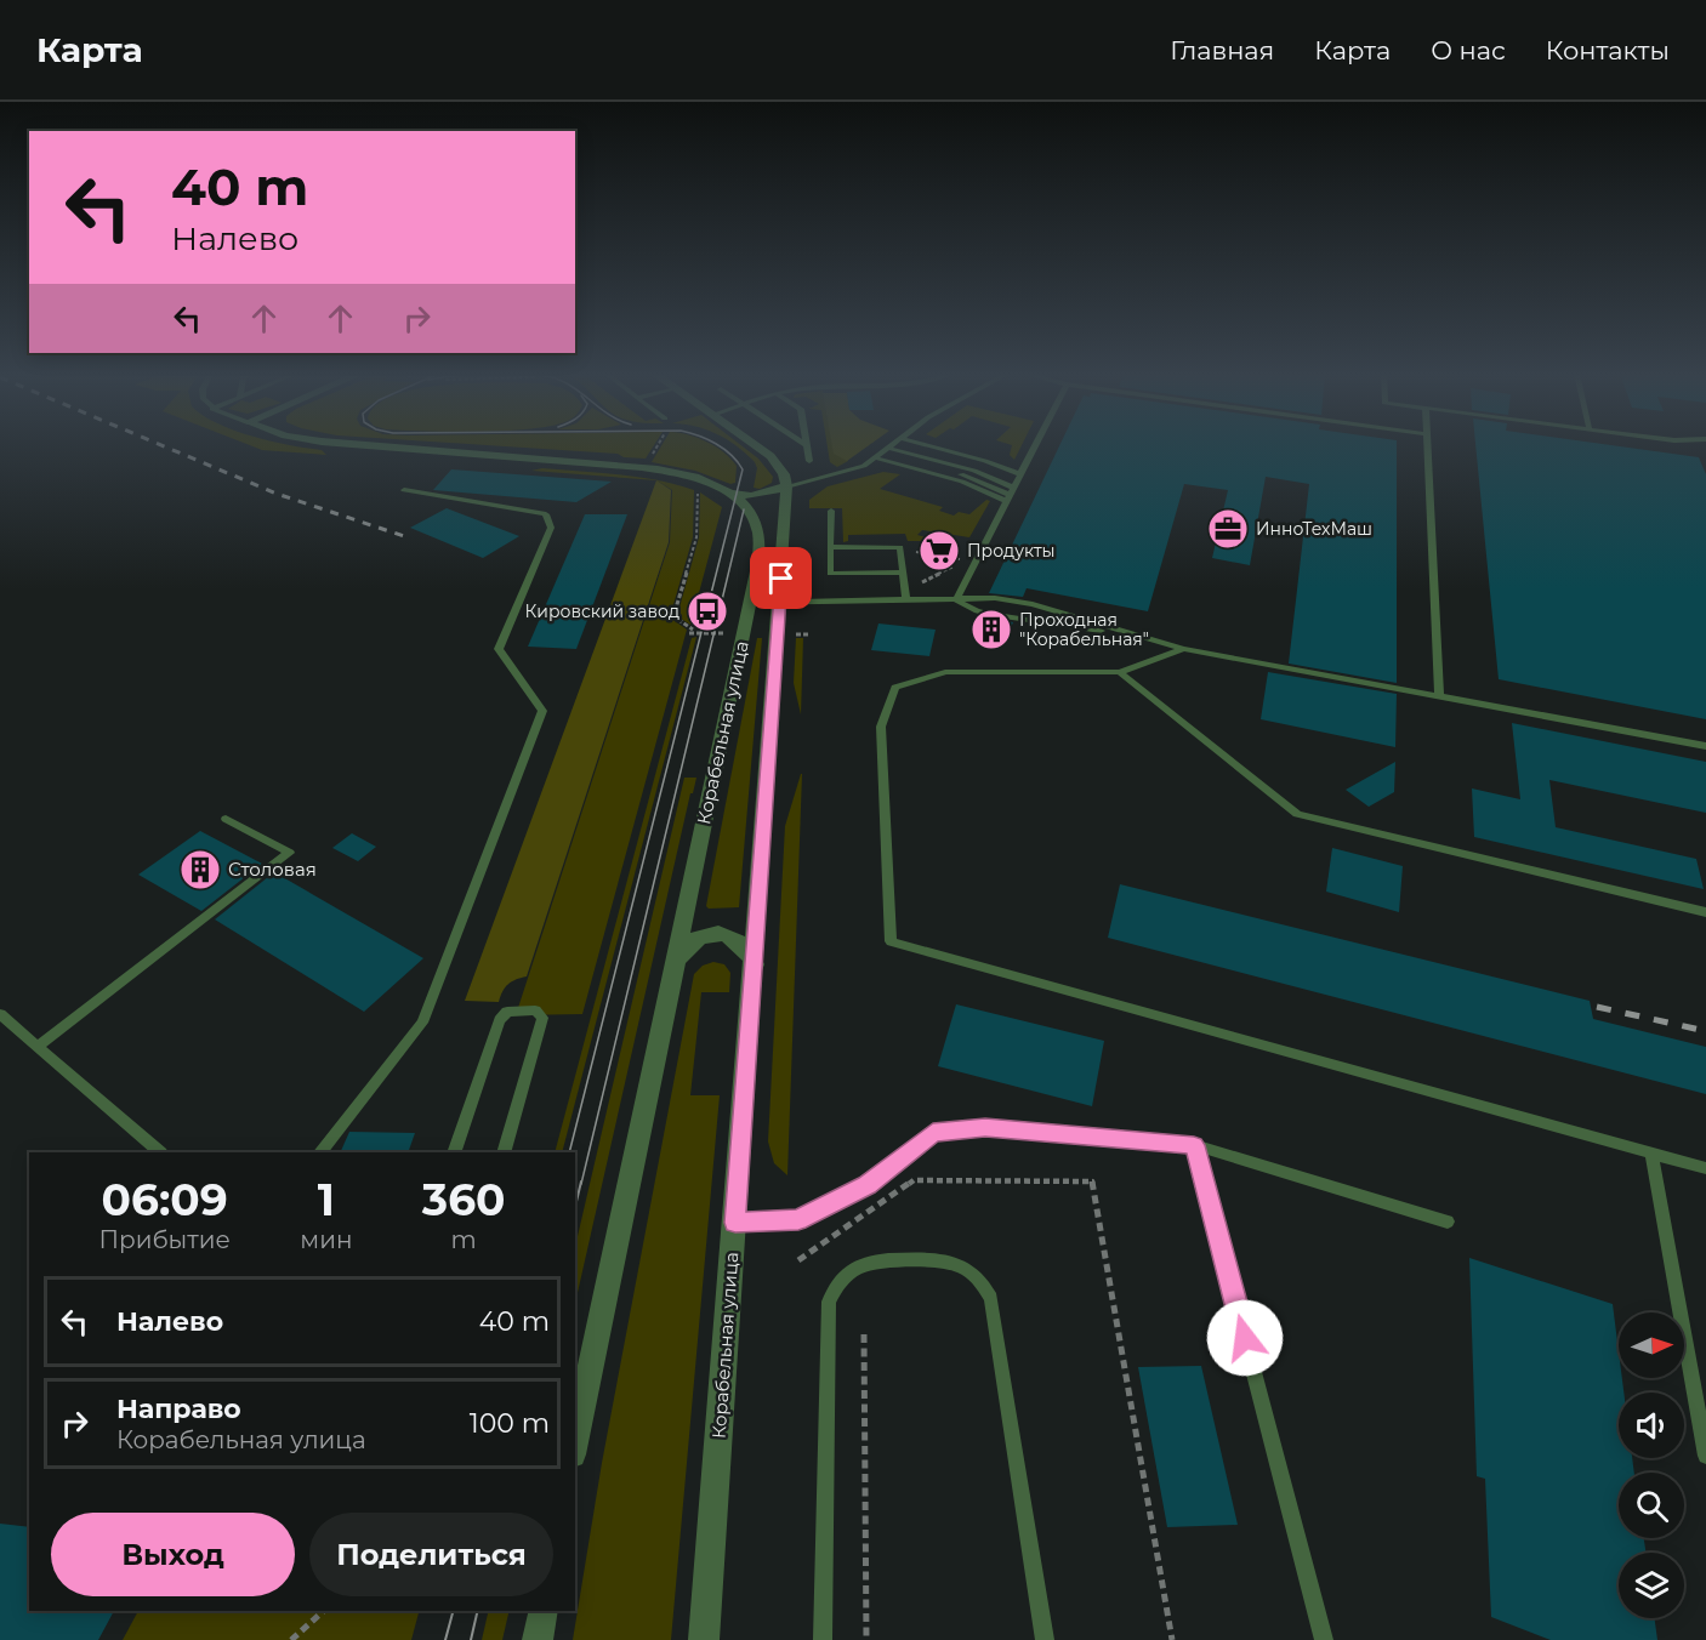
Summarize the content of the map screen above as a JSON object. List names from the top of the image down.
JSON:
{
  "streets": {
    "street": ["Корабельная улица"]
  },
  "places": {
    "office": ["ИнноТехМаш"],
    "supermarket": ["Продукты"],
    "bus stop": ["Кировский завод"],
    "building": ["Проходная \"Корабельная\"", "Столовая"]
  },
  "north": "right",
  "page": {
    "header": "Карта",
    "nav": [
      "Главная",
      "Карта",
      "О нас",
      "Контакты"
    ],
    "turn": ["40 m", "Налево"],
    "eta": [
      "06:09",
      "Прибытие",
      "1",
      "мин",
      "360",
      "m"
    ],
    "list": [
      {
        "name": "Налево",
        "value": "40 m"
      },
      {
        "name": "Направо",
        "note": "Корабельная улица",
        "value": "100 m"
      }
    ],
    "buttons": ["Выход", "Поделиться"]
  }
}
